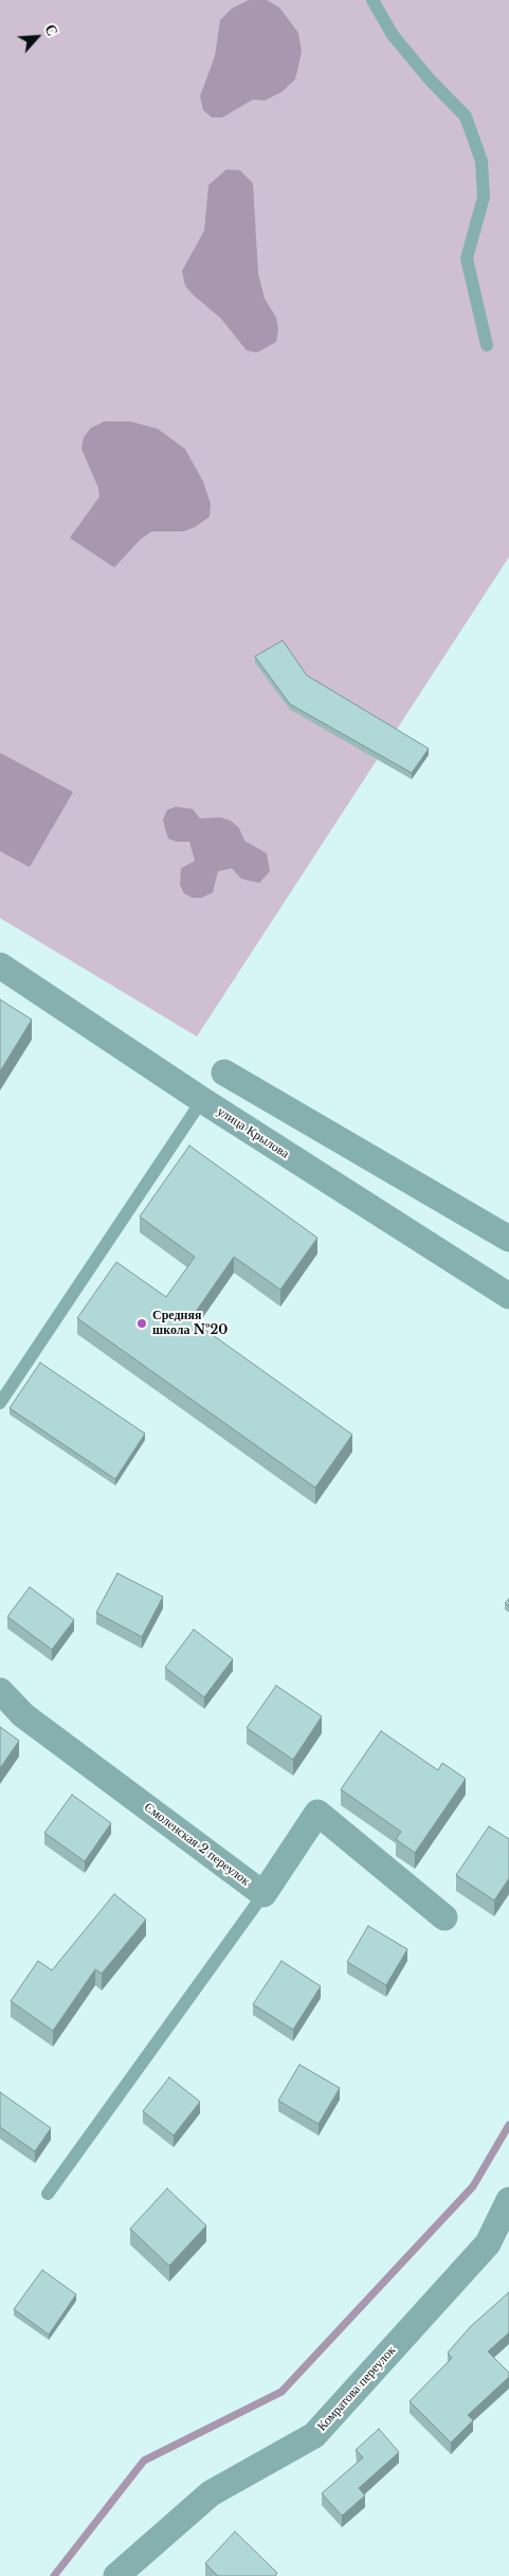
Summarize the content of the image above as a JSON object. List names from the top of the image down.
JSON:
{
  "streets": {
    "street": ["улица Крылова", "Смоленская 2 переулок", "Комратова переулок"]
  },
  "places": ["Средняя школа №20"],
  "north": "top right"
}
